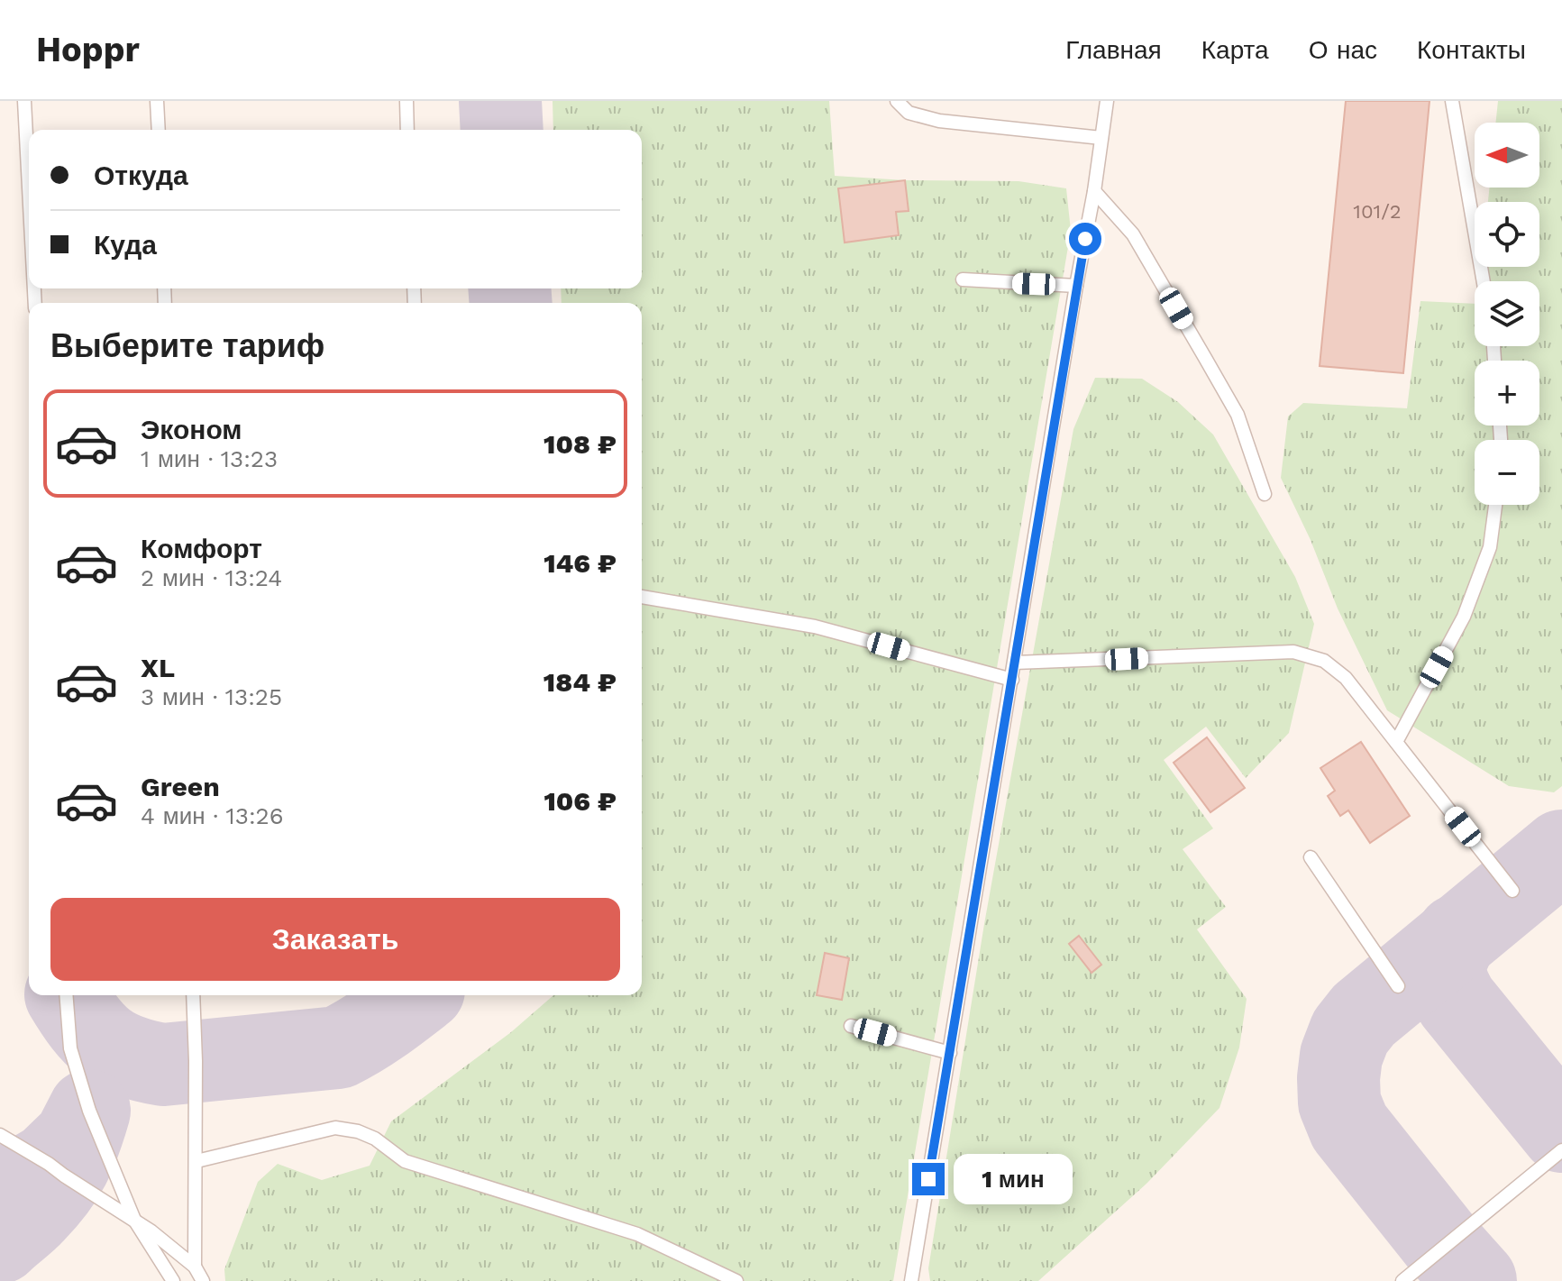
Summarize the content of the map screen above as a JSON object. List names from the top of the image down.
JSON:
{
  "house_numbers": ["101/2"],
  "north": "left",
  "page": {
    "header": "Hoppr",
    "nav": [
      "Главная",
      "Карта",
      "О нас",
      "Контакты"
    ],
    "map_buttons": ["+", "−"],
    "banner": ["Откуда", "Куда"],
    "heading": "Выберите тариф",
    "list": [
      {
        "name": "Эконом",
        "note": "1 мин · 13:23",
        "value": "108 ₽"
      },
      {
        "name": "Комфорт",
        "note": "2 мин · 13:24",
        "value": "146 ₽"
      },
      {
        "name": "XL",
        "note": "3 мин · 13:25",
        "value": "184 ₽"
      },
      {
        "name": "Green",
        "note": "4 мин · 13:26",
        "value": "106 ₽"
      }
    ],
    "buttons": "Заказать",
    "bubble": "1 мин"
  }
}
